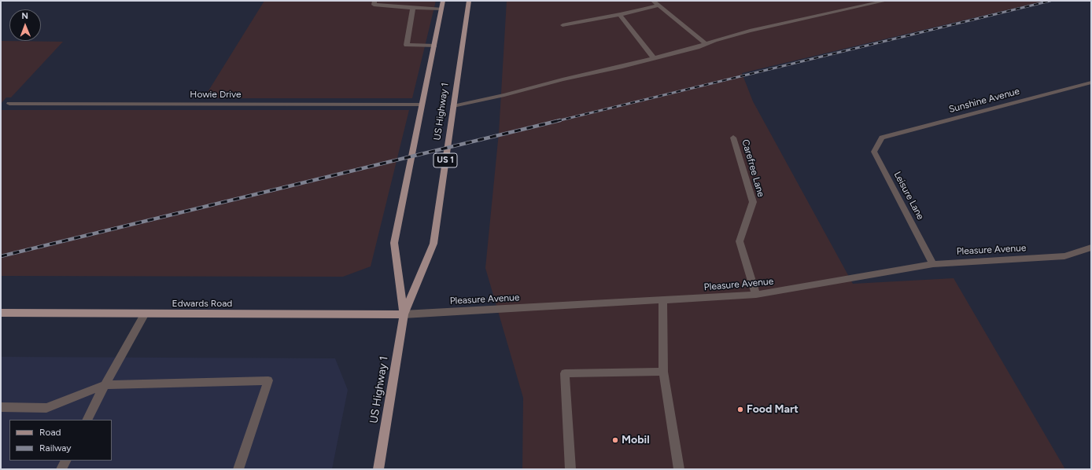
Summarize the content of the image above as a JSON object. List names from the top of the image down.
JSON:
{
  "streets": {
    "main road": ["US Highway 1", "US 1", "Edwards Road"],
    "street": [
      "Howie Drive",
      "Sunshine Avenue",
      "Carefree Lane",
      "Leisure Lane",
      "Pleasure Avenue"
    ]
  },
  "crossings": [
    ["Howie Drive", "US Highway 1"],
    ["Sunshine Avenue", "Leisure Lane"],
    ["US Highway 1", "Pleasure Avenue"],
    ["US Highway 1", "Edwards Road"],
    ["Carefree Lane", "Pleasure Avenue"],
    ["Leisure Lane", "Pleasure Avenue"],
    ["Pleasure Avenue", "Edwards Road"]
  ],
  "places": ["Food Mart", "Mobil"],
  "legend": ["Road", "Railway"],
  "north": "top"
}
